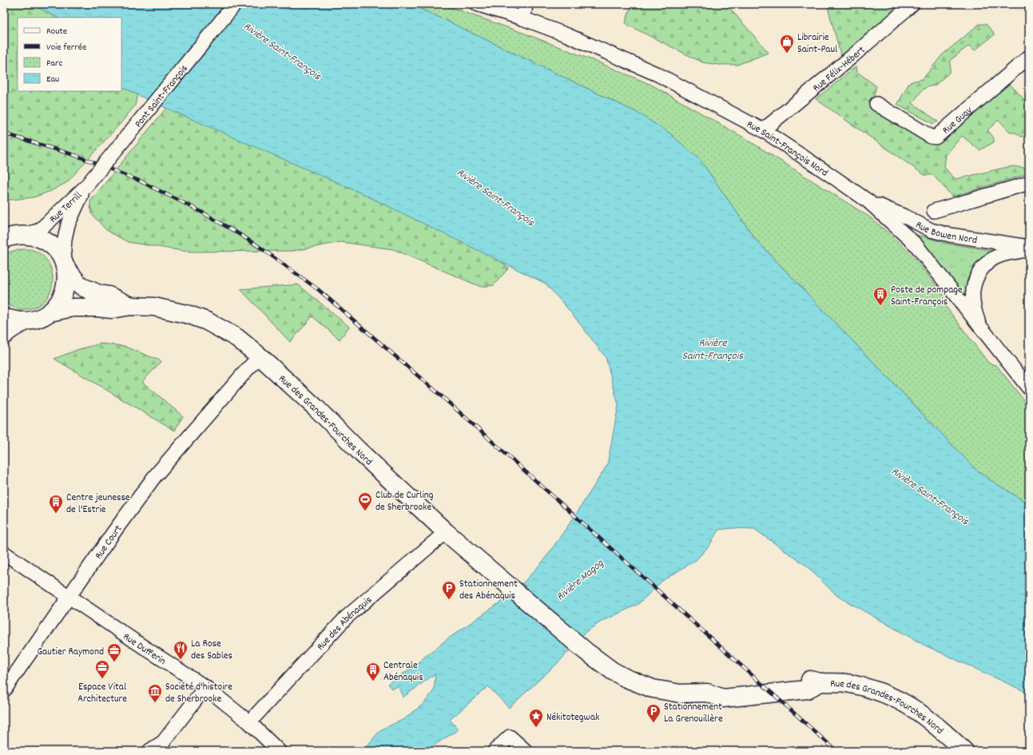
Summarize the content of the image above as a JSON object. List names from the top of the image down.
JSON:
{
  "streets": {
    "main road": ["Rue des Grandes-Fourches Nord"],
    "street": [
      "Rue Félix-Hébert",
      "Pont Saint-François",
      "Rue Guay",
      "Rue Saint-François Nord",
      "Rue Terrill",
      "Rue Bowen Nord",
      "Rue Court",
      "Rue des Abénaquis",
      "Rue Dufferin"
    ]
  },
  "crossings": [
    ["Rue Félix-Hébert", "Rue Saint-François Nord"],
    ["Pont Saint-François", "Rue Terrill"],
    ["Rue Saint-François Nord", "Rue Bowen Nord"],
    ["Rue Terrill", "Rue des Grandes-Fourches Nord"],
    ["Rue des Grandes-Fourches Nord", "Rue Court"],
    ["Rue des Grandes-Fourches Nord", "Rue des Abénaquis"],
    ["Rue Court", "Rue Dufferin"],
    ["Rue des Abénaquis", "Rue Dufferin"]
  ],
  "water": ["Rivière Saint-François", "Rivière Magog"],
  "places": {
    "shop": ["Librairie Saint-Paul"],
    "building": ["Poste de pompage Saint-François", "Centre jeunesse de l'Estrie", "Centrale Abénaquis"],
    "sports": ["Club de Curling de Sherbrooke"],
    "parking": ["Stationnement des Abénaquis", "Stationnement La Grenouillère"],
    "restaurant": ["La Rose des Sables"],
    "office": ["Gautier Raymond", "Espace Vital Architecture"],
    "museum": ["Société d'histoire de Sherbrooke"],
    "place": ["Nékitotegwak"]
  },
  "legend": [
    "Route",
    "Voie ferrée",
    "Parc",
    "Eau"
  ]
}
